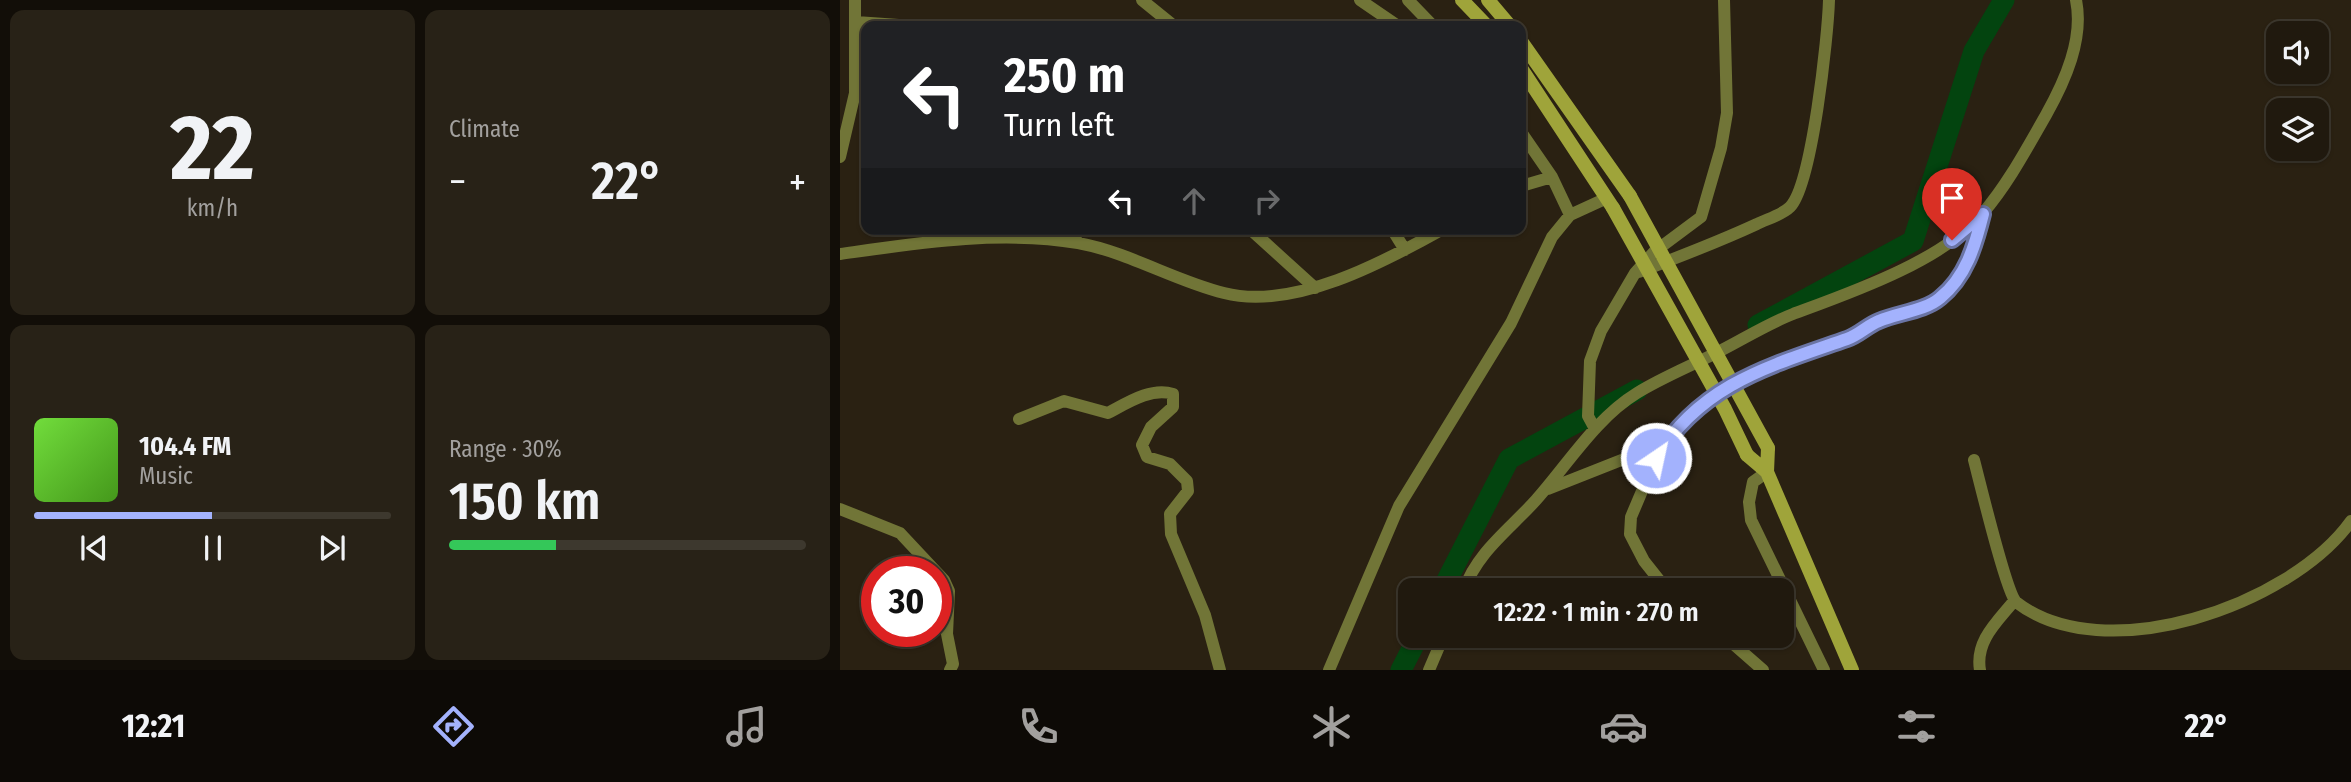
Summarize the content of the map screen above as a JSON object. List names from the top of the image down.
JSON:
{
  "page": {
    "tile": [
      ["22", "km/h"],
      "Climate",
      ["Range · 30%", "150 km"]
    ],
    "turn": ["250 m", "Turn left"],
    "heat": ["−", "22°", "+"],
    "song": ["104.4 FM", "Music"],
    "limit": "30",
    "trip": "12:22 · 1 min · 270 m",
    "tabs": ["12:21", "22°"]
  }
}
